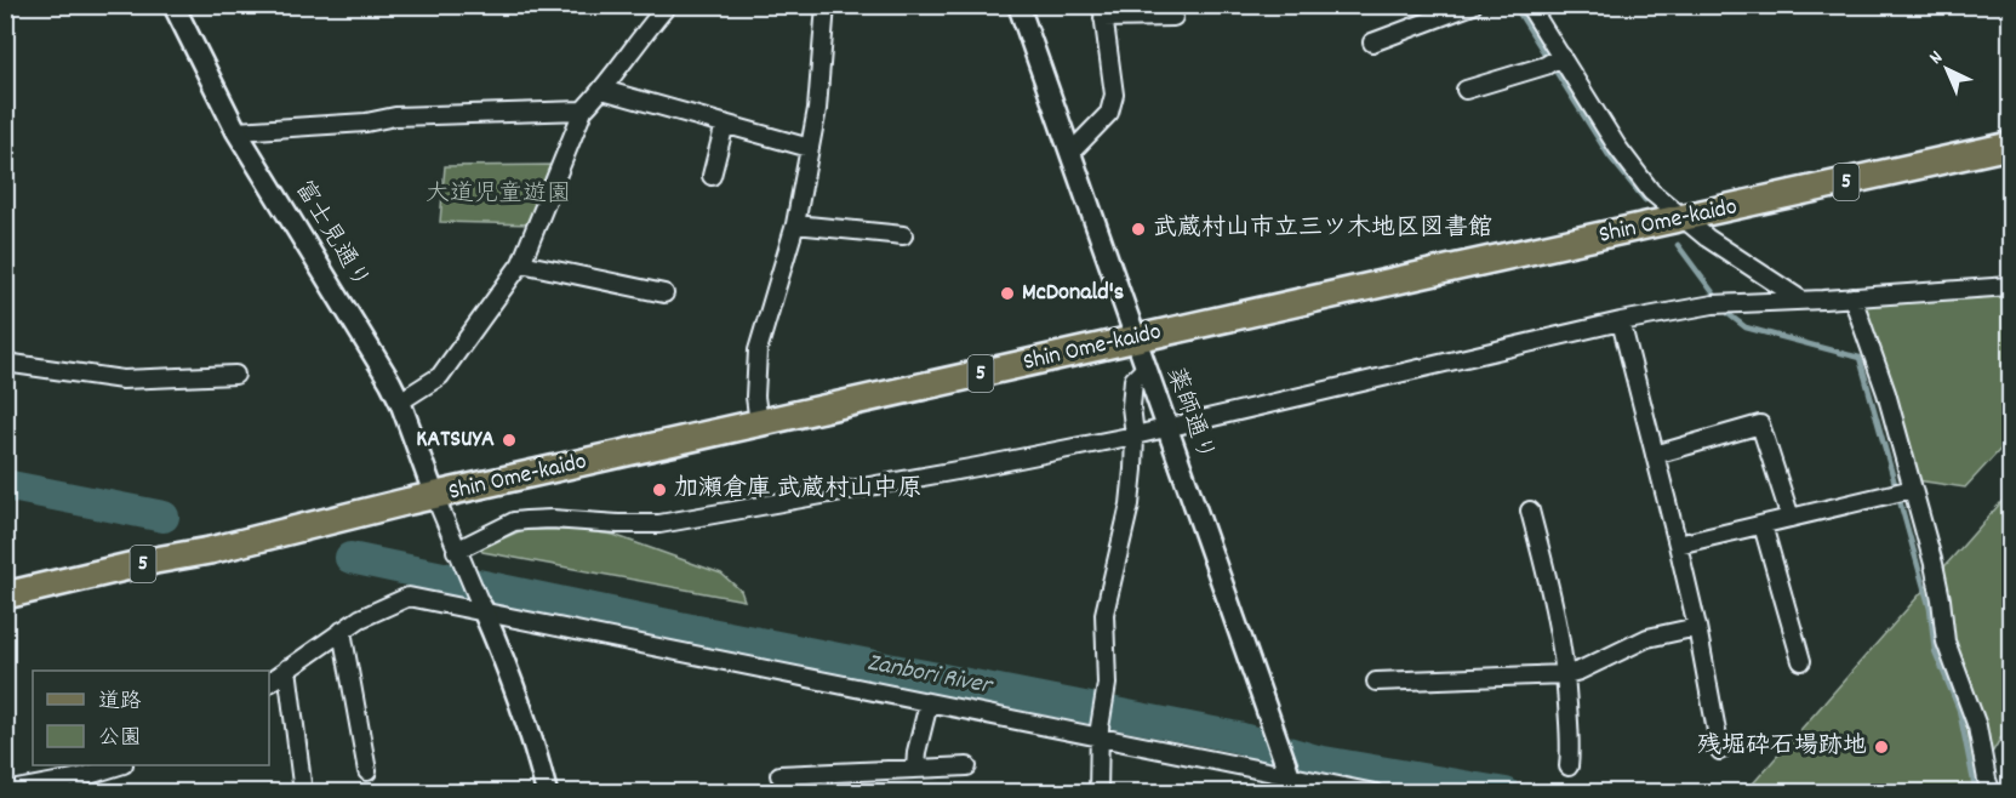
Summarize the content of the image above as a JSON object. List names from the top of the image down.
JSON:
{
  "streets": {
    "main road": ["5", "Shin Ome-kaido"],
    "street": ["富士見通り", "薬師通り"]
  },
  "crossings": [
    ["Shin Ome-kaido", "富士見通り"],
    ["Shin Ome-kaido", "薬師通り"]
  ],
  "water": ["Zanbori River"],
  "parks": ["大道児童遊園"],
  "places": [
    "武蔵村山市立三ツ木地区図書館",
    "McDonald's",
    "KATSUYA",
    "加瀬倉庫 武蔵村山中原",
    "残堀砕石場跡地"
  ],
  "legend": ["道路", "公園"],
  "north": "top left"
}
